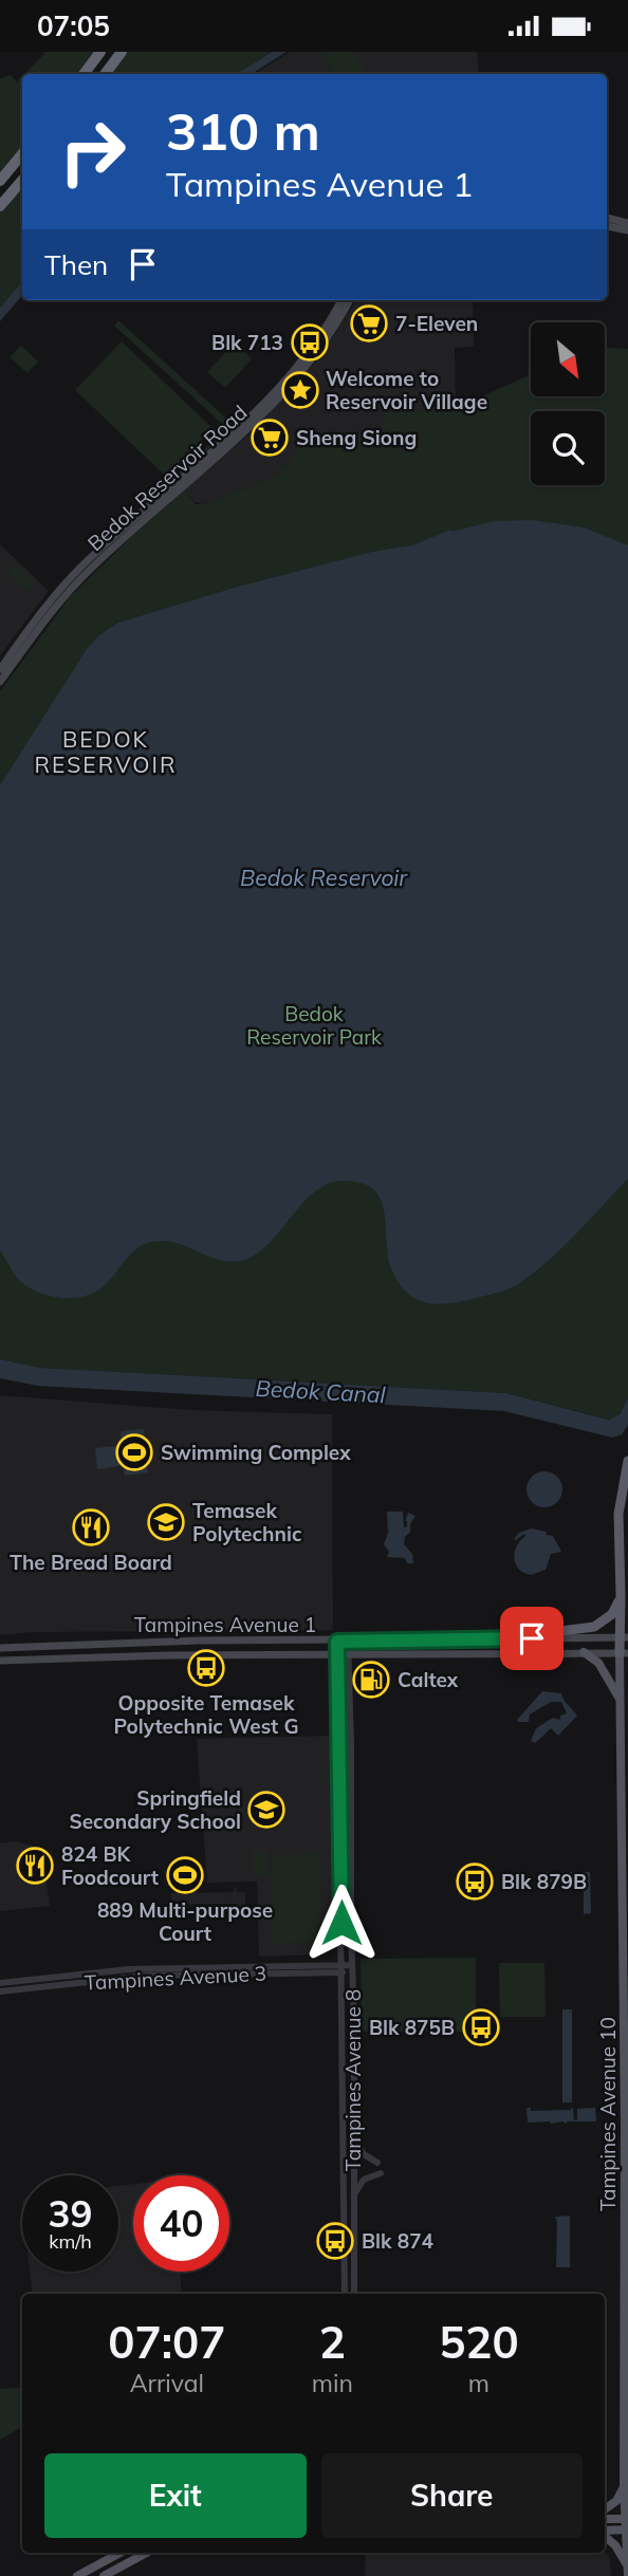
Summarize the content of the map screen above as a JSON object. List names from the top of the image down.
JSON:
{
  "streets": {
    "main road": ["Bedok Reservoir Road", "Tampines Avenue 1", "Tampines Avenue 10"],
    "street": ["Tampines Avenue 3", "Tampines Avenue 8"]
  },
  "crossings": [
    ["Tampines Avenue 1", "Tampines Avenue 8"],
    ["Tampines Avenue 1", "Tampines Avenue 10"],
    ["Tampines Avenue 3", "Tampines Avenue 8"]
  ],
  "districts": ["BEDOK RESERVOIR"],
  "water": ["Bedok Reservoir", "Bedok Canal"],
  "parks": ["Bedok Reservoir Park"],
  "places": {
    "supermarket": ["7-Eleven", "Sheng Siong"],
    "bus stop": [
      "Blk 713",
      "Opposite Temasek Polytechnic West G",
      "Blk 879B",
      "Blk 875B",
      "Blk 874"
    ],
    "place": ["Welcome to Reservoir Village"],
    "sports": ["Swimming Complex", "889 Multi-purpose Court"],
    "school or university": ["Temasek Polytechnic", "Springfield Secondary School"],
    "restaurant": ["The Bread Board", "824 BK Foodcourt"],
    "fuel station": ["Caltex"]
  },
  "north": "bottom right",
  "page": {
    "status": "07:05",
    "turn": ["310 m", "Tampines Avenue 1"],
    "then": "Then",
    "speed": "39 km/h",
    "limit": "40",
    "eta": [
      "07:07",
      "Arrival",
      "2",
      "min",
      "520",
      "m"
    ],
    "buttons": ["Exit", "Share"]
  }
}
